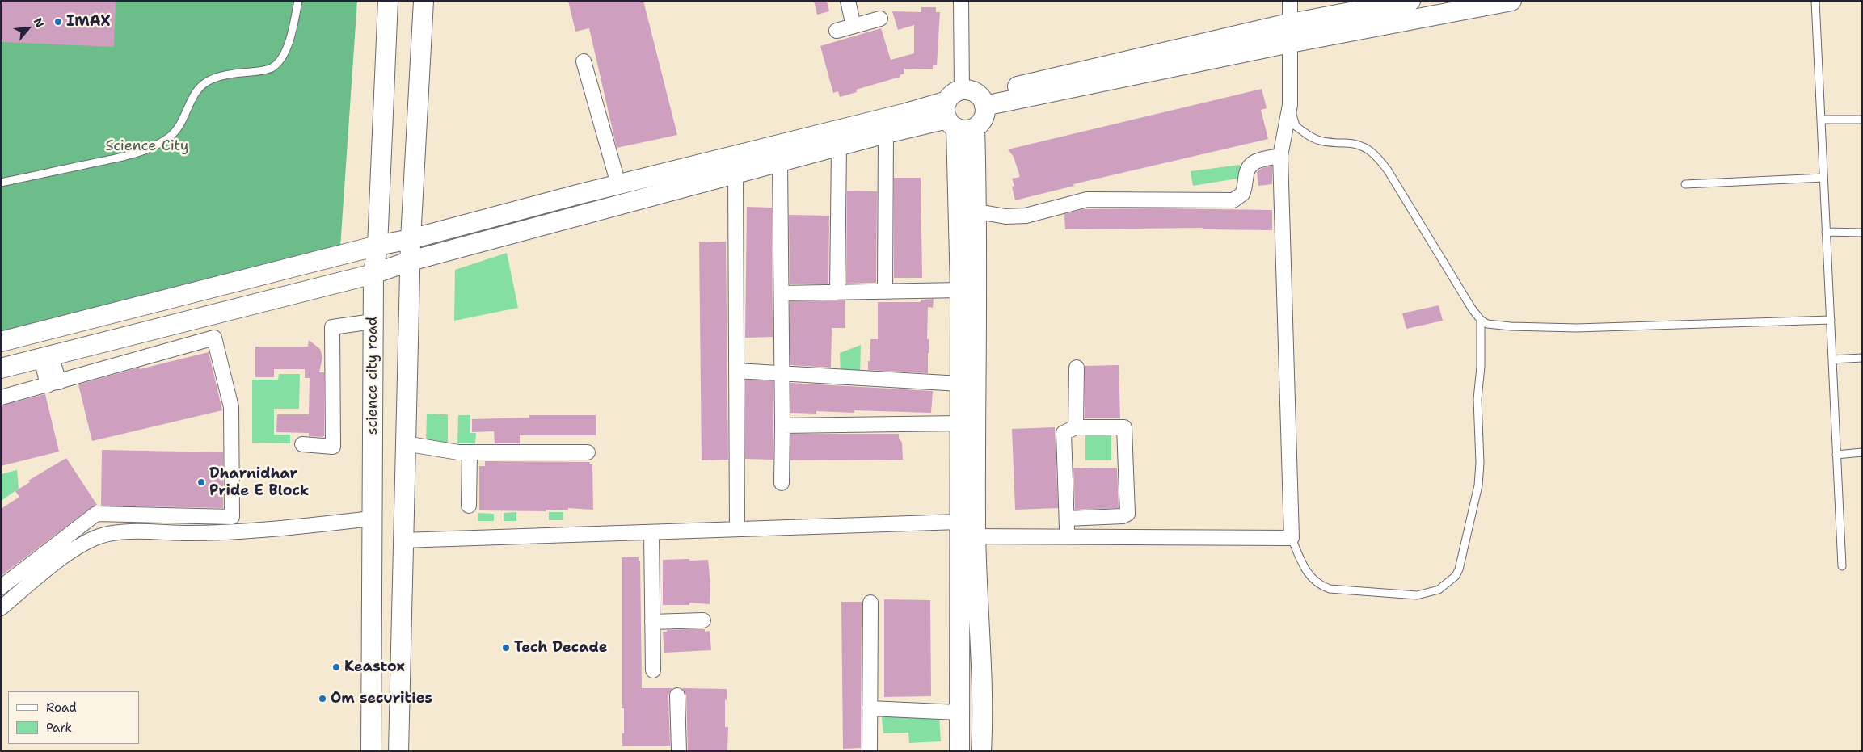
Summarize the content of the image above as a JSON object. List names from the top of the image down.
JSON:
{
  "streets": {
    "street": ["science city road"]
  },
  "parks": ["Science City"],
  "places": [
    "IMAX",
    "Dharnidhar Pride E Block",
    "Tech Decade",
    "Keastox",
    "Om securities"
  ],
  "legend": ["Road", "Park"],
  "north": "top right"
}
